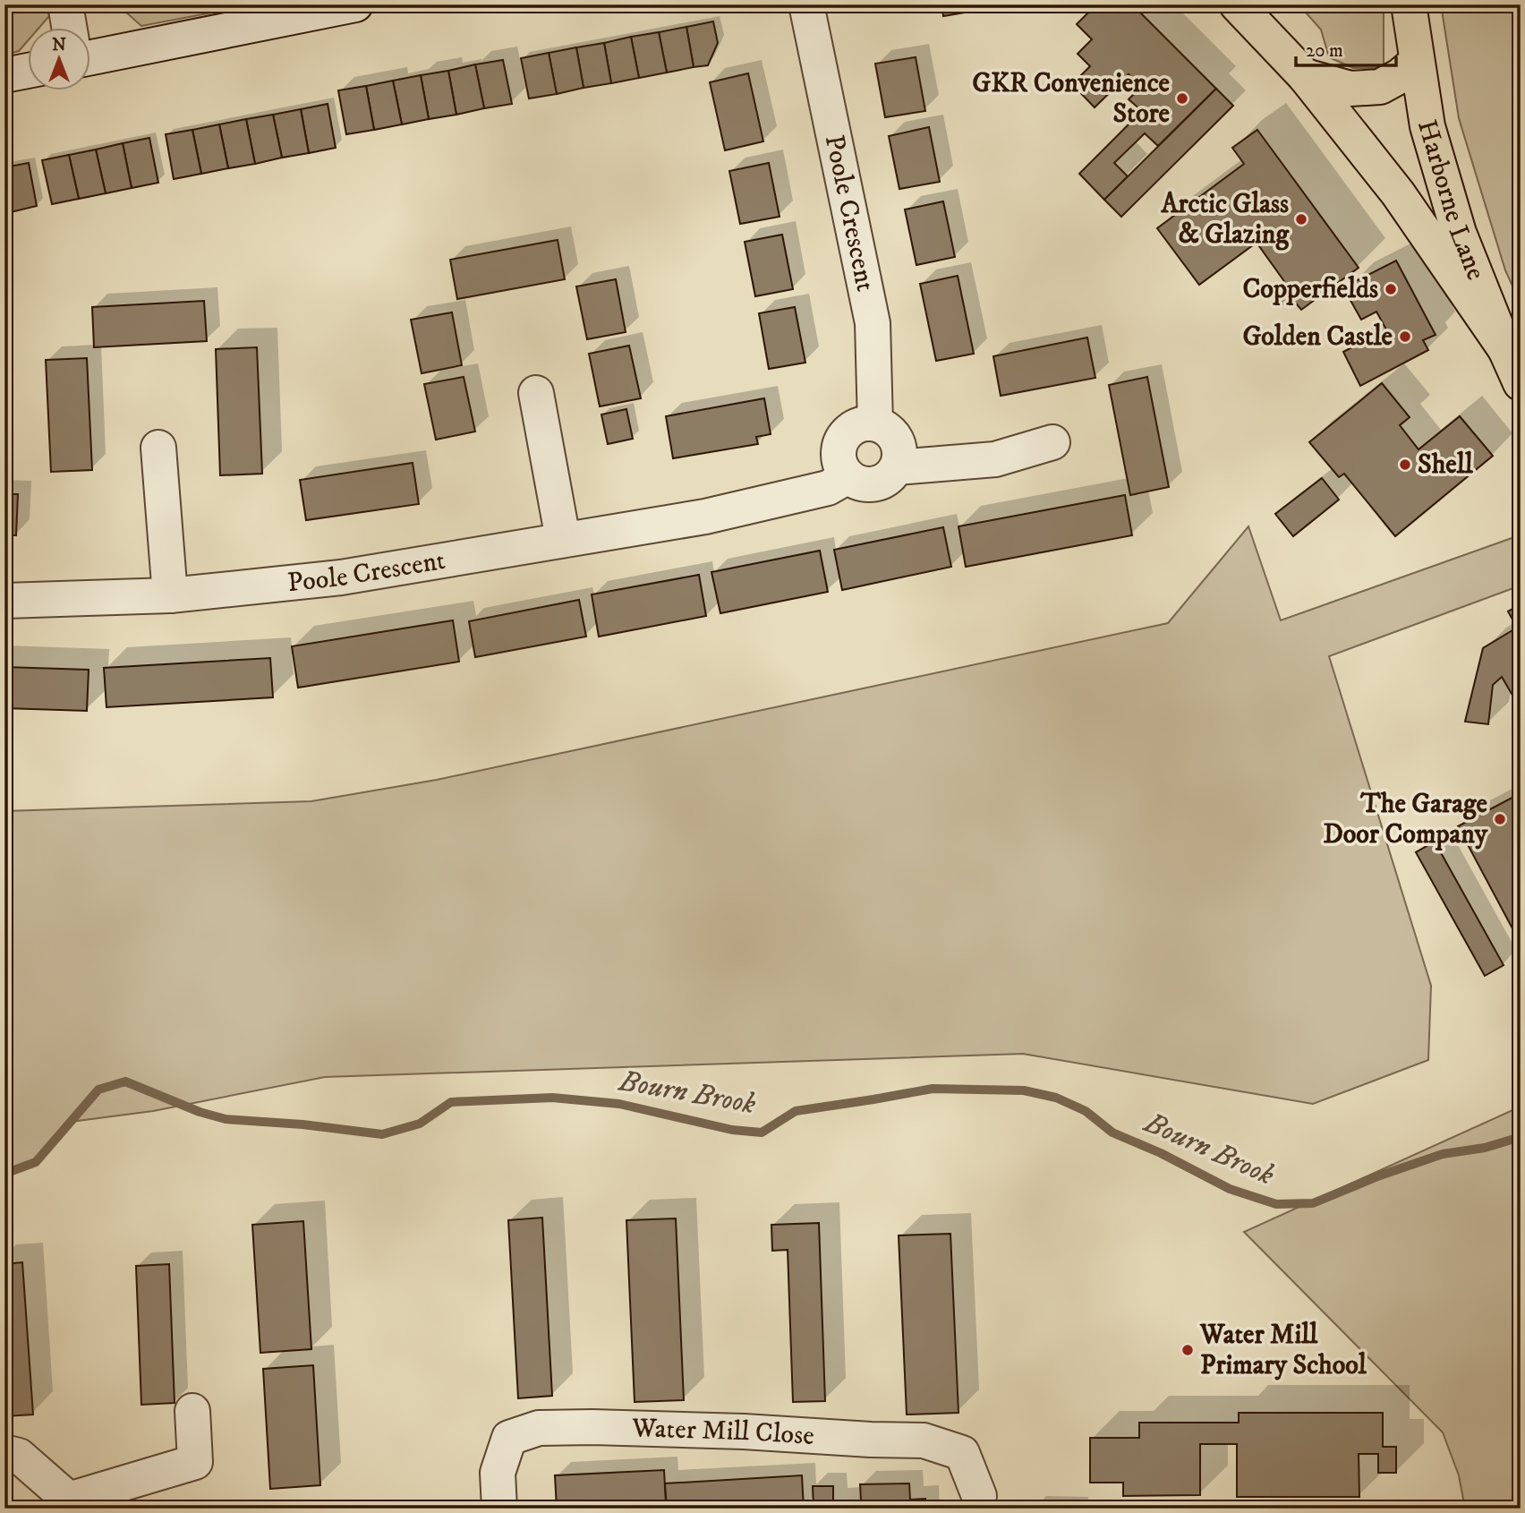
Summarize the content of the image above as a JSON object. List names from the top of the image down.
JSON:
{
  "streets": {
    "main road": ["Harborne Lane"],
    "street": ["Poole Crescent", "Water Mill Close"]
  },
  "water": ["Bourn Brook"],
  "places": [
    "GKR Convenience Store",
    "Arctic Glass & Glazing",
    "Copperfields",
    "Golden Castle",
    "Shell",
    "The Garage Door Company",
    "Water Mill Primary School"
  ],
  "scale_bar": "20 m",
  "north": "top"
}
